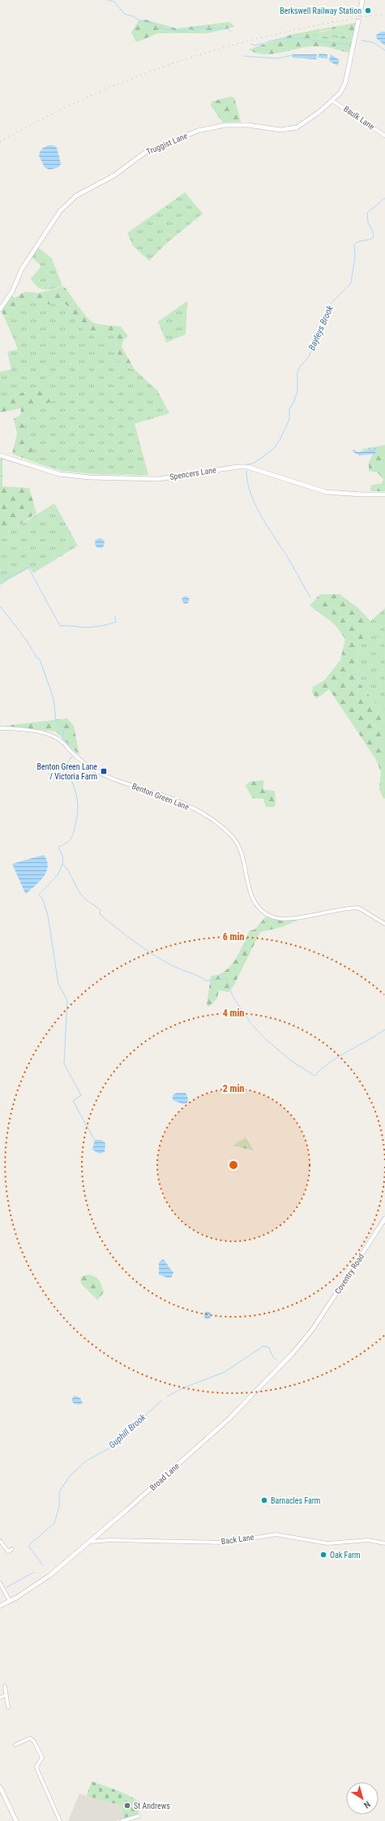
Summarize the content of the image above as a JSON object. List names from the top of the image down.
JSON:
{
  "streets": {
    "street": [
      "Baulk Lane",
      "Truggist Lane",
      "Spencers Lane",
      "Benton Green Lane",
      "Coventry Road",
      "Broad Lane",
      "Back Lane"
    ]
  },
  "crossings": [
    ["Baulk Lane", "Truggist Lane"],
    ["Coventry Road", "Broad Lane"],
    ["Broad Lane", "Back Lane"]
  ],
  "water": ["Bayleys Brook", "Guphill Brook"],
  "places": {
    "other": [
      "Berkswell Railway Station",
      "Barnacles Farm",
      "Oak Farm",
      "St Andrews"
    ],
    "transit": ["Benton Green Lane / Victoria Farm"]
  },
  "north": "bottom right",
  "rings": ["6 min", "4 min", "2 min"]
}
